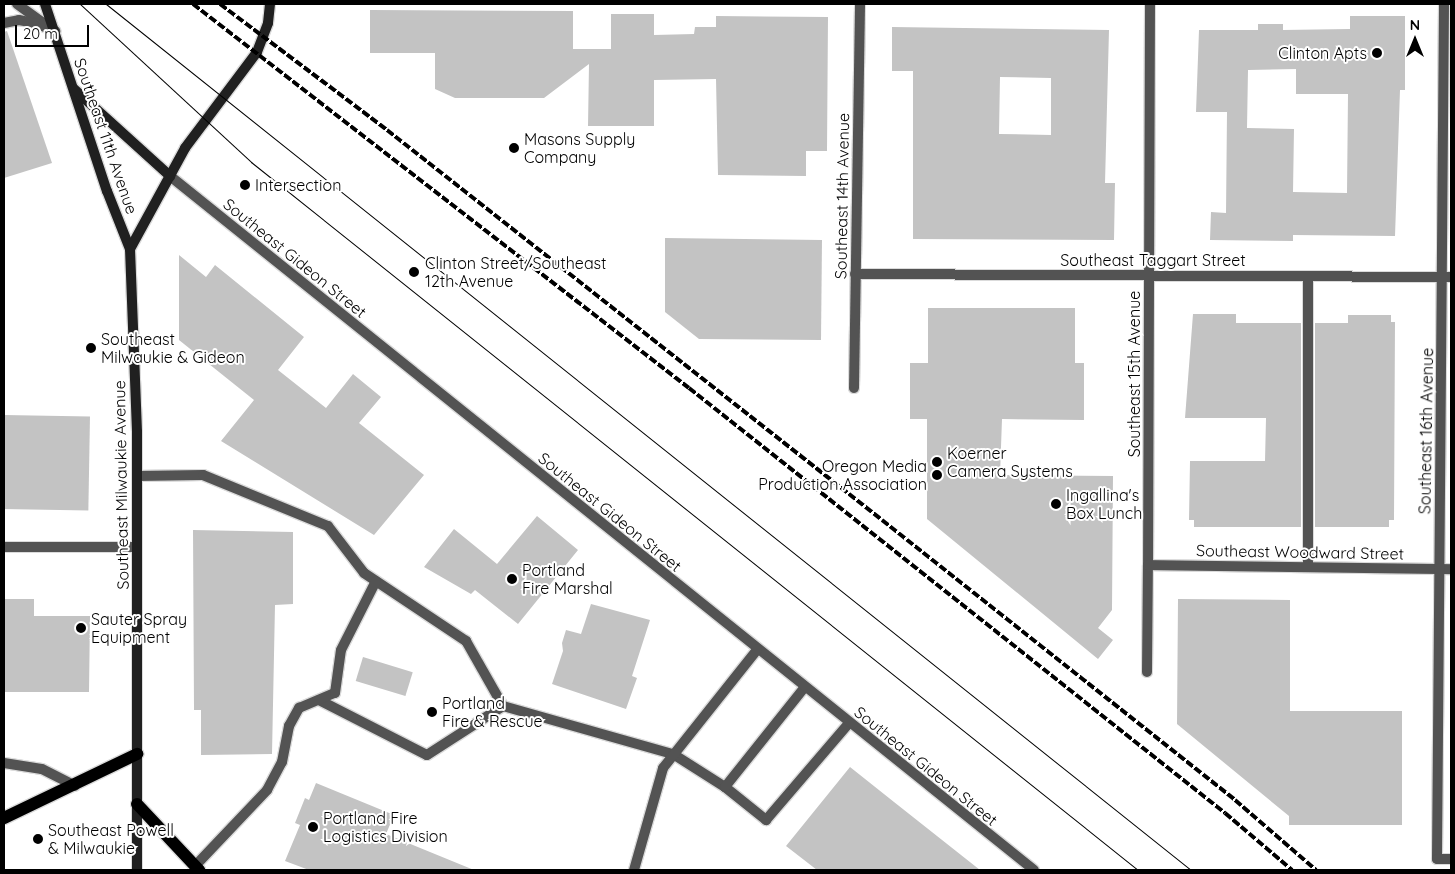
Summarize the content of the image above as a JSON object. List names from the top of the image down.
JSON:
{
  "streets": {
    "main road": ["Southeast 11th Avenue", "Southeast Milwaukie Avenue"],
    "street": [
      "Southeast 14th Avenue",
      "Southeast Gideon Street",
      "Southeast Taggart Street",
      "Southeast 15th Avenue",
      "Southeast 16th Avenue",
      "Southeast Woodward Street"
    ]
  },
  "crossings": [
    ["Southeast 11th Avenue", "Southeast Milwaukie Avenue"],
    ["Southeast 14th Avenue", "Southeast Taggart Street"],
    ["Southeast Taggart Street", "Southeast 15th Avenue"],
    ["Southeast Taggart Street", "Southeast 16th Avenue"],
    ["Southeast 15th Avenue", "Southeast Woodward Street"],
    ["Southeast 16th Avenue", "Southeast Woodward Street"]
  ],
  "places": [
    "Clinton Apts",
    "Masons Supply Company",
    "Intersection",
    "Clinton Street/Southeast 12th Avenue",
    "Southeast Milwaukie & Gideon",
    "Koerner Camera Systems",
    "Oregon Media Production Association",
    "Ingallina's Box Lunch",
    "Portland Fire Marshal",
    "Sauter Spray Equipment",
    "Portland Fire & Rescue",
    "Portland Fire Logistics Division",
    "Southeast Powell & Milwaukie"
  ],
  "scale_bar": "20 m",
  "north": "top"
}
